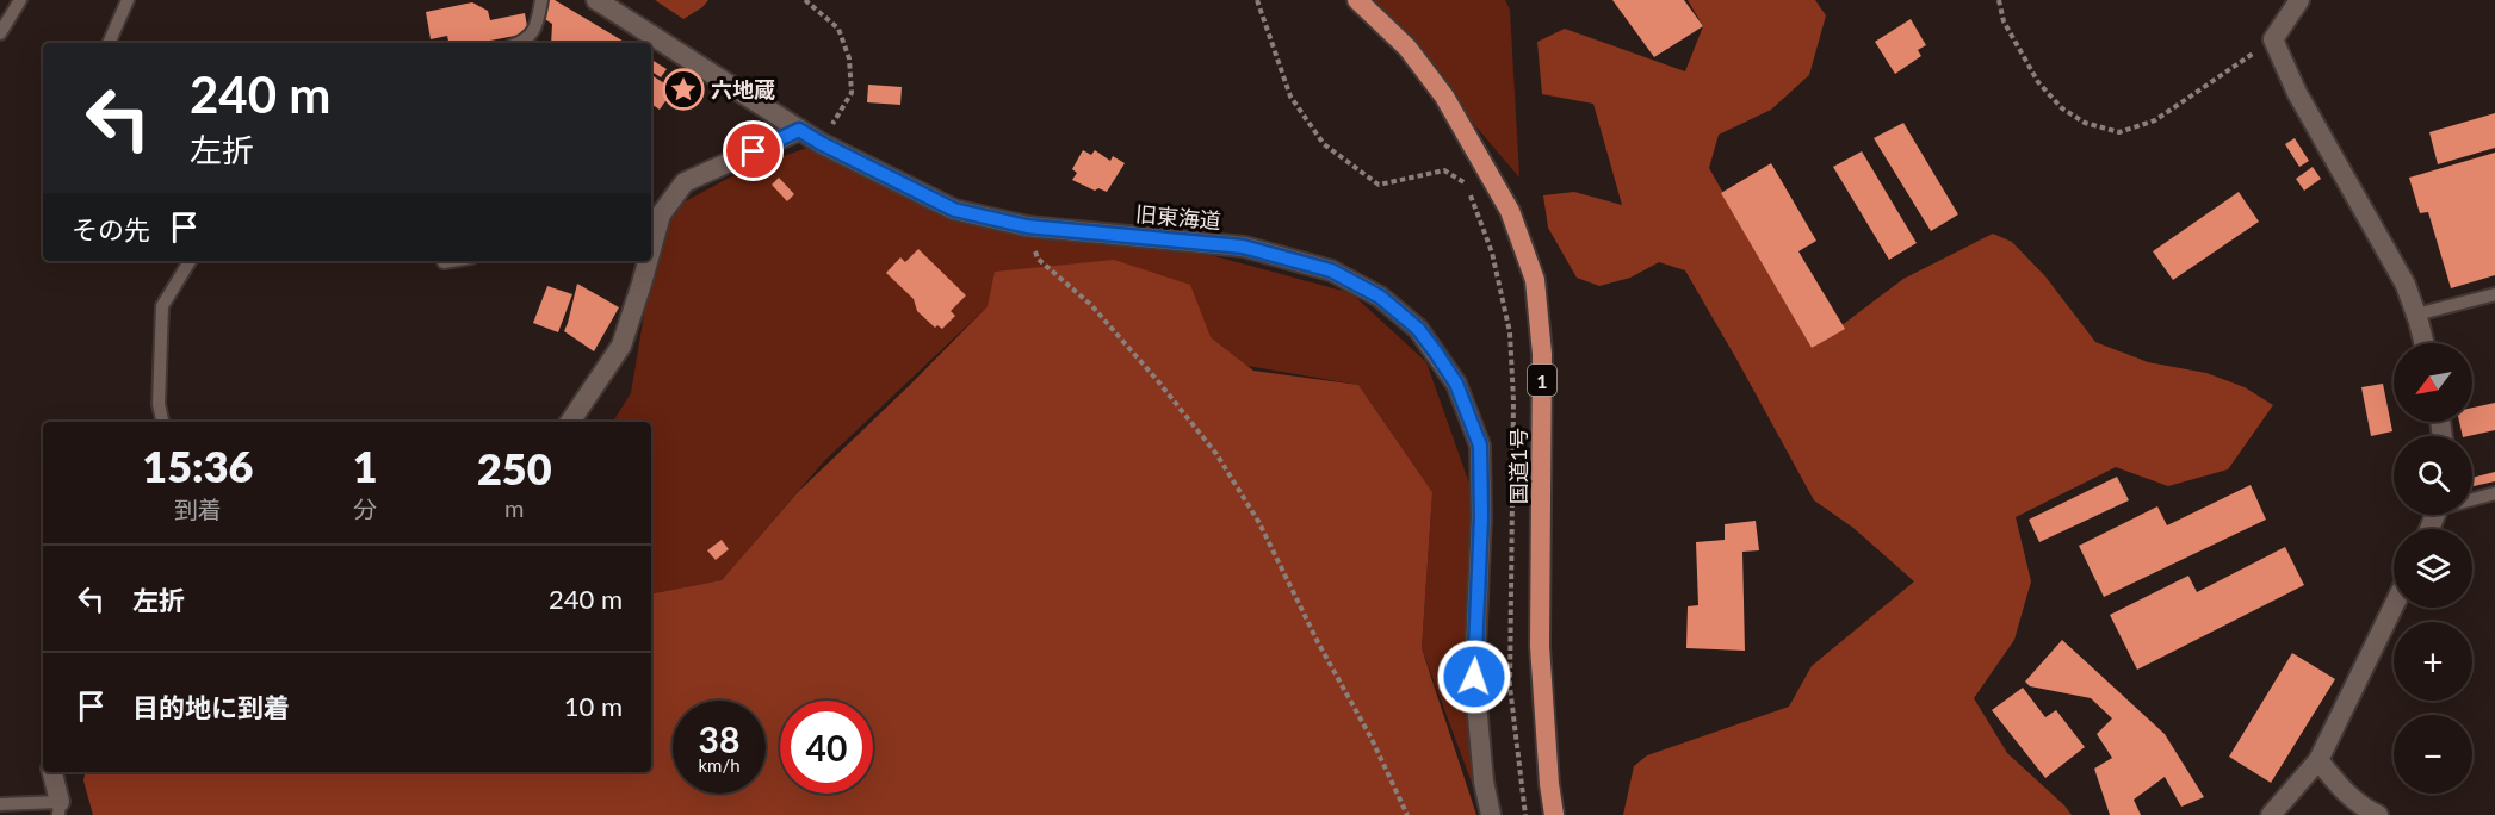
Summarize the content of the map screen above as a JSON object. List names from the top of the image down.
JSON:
{
  "streets": {
    "highway": ["1", "国道1号"],
    "street": ["旧東海道"]
  },
  "places": {
    "place": ["六地蔵"]
  },
  "north": "bottom left",
  "page": {
    "turn": ["240 m", "左折"],
    "then": "その先",
    "map_buttons": ["+", "−"],
    "eta": [
      "15:36",
      "到着",
      "1",
      "分",
      "250",
      "m"
    ],
    "list": [
      {
        "name": "左折",
        "value": "240 m"
      },
      {
        "name": "目的地に到着",
        "value": "10 m"
      }
    ],
    "speed": "38 km/h",
    "limit": "40"
  }
}
